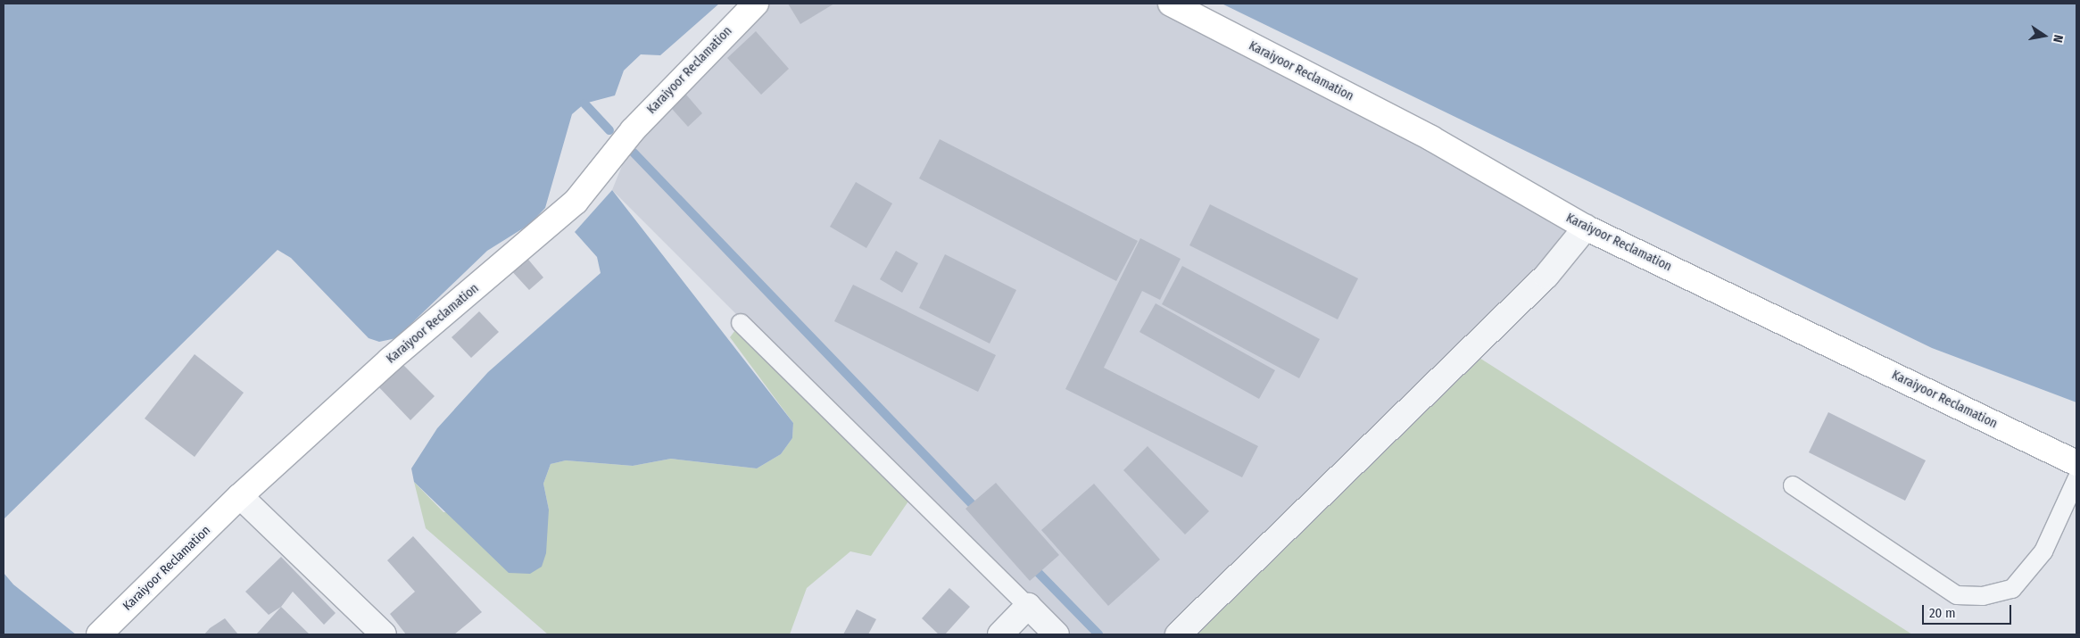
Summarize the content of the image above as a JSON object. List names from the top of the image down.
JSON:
{
  "streets": {
    "main road": ["Karaiyoor Reclamation"]
  },
  "scale_bar": "20 m",
  "north": "right"
}
